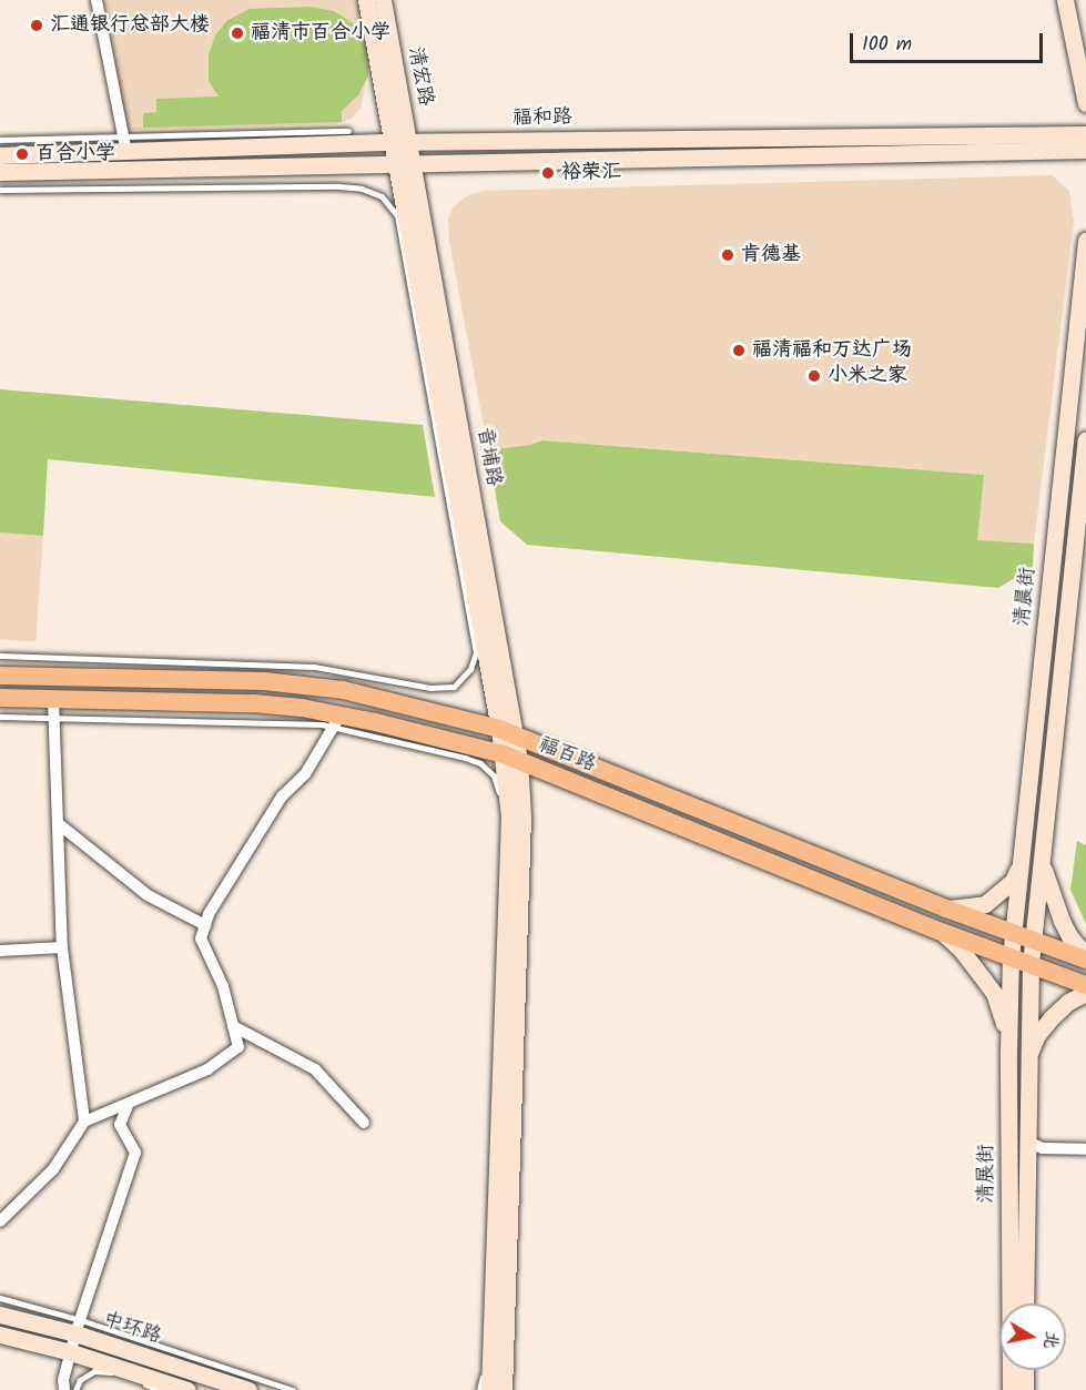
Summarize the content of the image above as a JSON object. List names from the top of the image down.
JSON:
{
  "streets": {
    "main road": ["福百路"],
    "street": [
      "清宏路",
      "福和路",
      "音埔路",
      "清晨街",
      "清展街",
      "中环路"
    ]
  },
  "crossings": [
    ["清宏路", "福和路"],
    ["清宏路", "音埔路"],
    ["福和路", "音埔路"],
    ["音埔路", "福百路"],
    ["清晨街", "福百路"],
    ["清晨街", "清展街"],
    ["福百路", "清展街"]
  ],
  "places": [
    "汇通银行总部大楼",
    "福清市百合小学",
    "百合小学",
    "裕荣汇",
    "肯德基",
    "福清福和万达广场",
    "小米之家"
  ],
  "scale_bar": "100 m",
  "north": "right"
}
